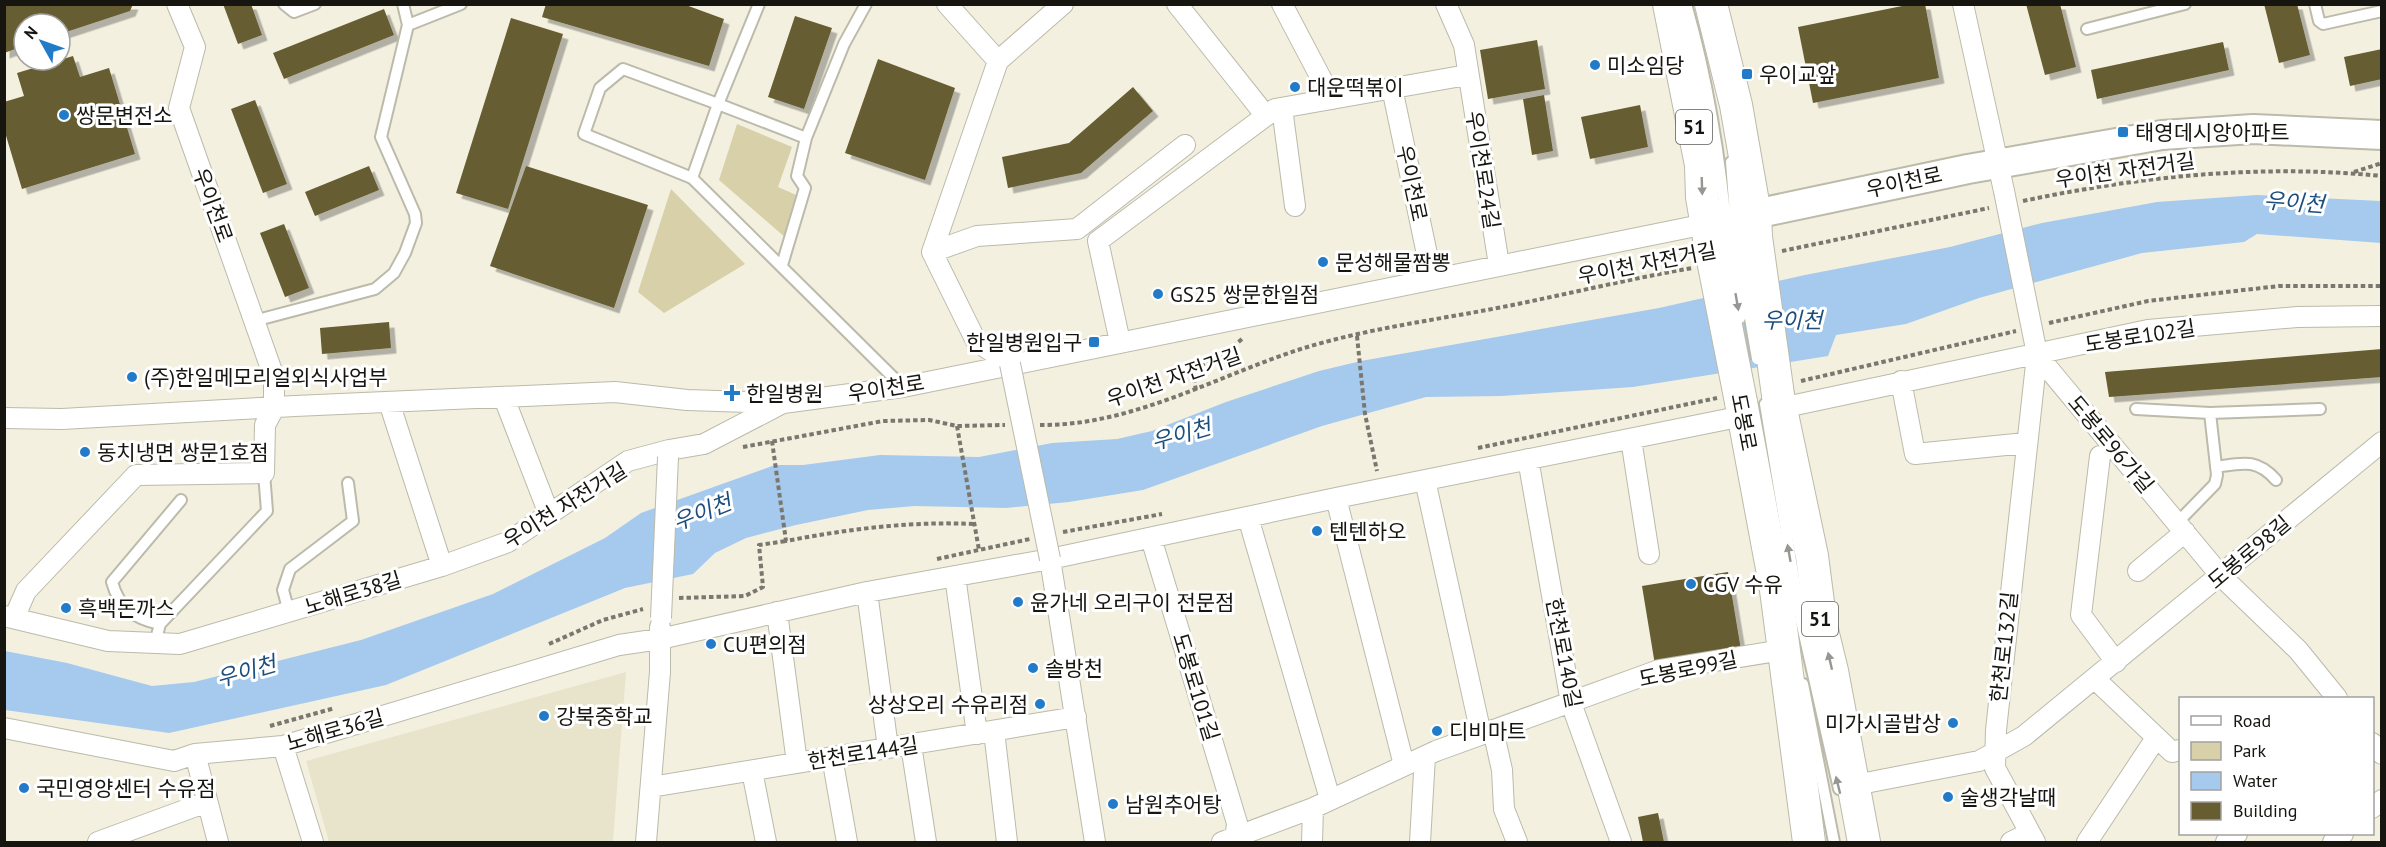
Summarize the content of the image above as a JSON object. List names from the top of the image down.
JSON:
{
  "streets": {
    "main road": ["51", "도봉로"],
    "street": [
      "우이천로24길",
      "우이천로",
      "도봉로102길",
      "도봉로96가길",
      "도봉로98길",
      "노해로38길",
      "한천로132길",
      "한천로140길",
      "도봉로99길",
      "도봉로101길",
      "노해로36길",
      "한천로144길"
    ],
    "path": ["우이천 자전거길"]
  },
  "crossings": [
    ["51", "우이천 자전거길"],
    ["51", "우이천로"],
    ["51", "도봉로102길"],
    ["51", "도봉로"],
    ["우이천로24길", "우이천로"],
    ["우이천 자전거길", "우이천로"],
    ["우이천 자전거길", "도봉로"],
    ["우이천로", "도봉로"],
    ["우이천로", "노해로38길"],
    ["도봉로102길", "도봉로"],
    ["도봉로102길", "도봉로96가길"],
    ["도봉로102길", "한천로132길"],
    ["도봉로", "도봉로98길"],
    ["도봉로", "도봉로99길"],
    ["도봉로96가길", "도봉로98길"],
    ["도봉로96가길", "한천로132길"],
    ["도봉로98길", "한천로132길"],
    ["한천로140길", "도봉로99길"],
    ["도봉로99길", "도봉로101길"]
  ],
  "water": ["우이천"],
  "places": {
    "other": [
      "미소임당",
      "대운떡볶이",
      "쌍문변전소",
      "문성해물짬뽕",
      "GS25 쌍문한일점",
      "(주)한일메모리얼외식사업부",
      "동치냉면 쌍문1호점",
      "텐텐하오",
      "CGV 수유",
      "윤가네 오리구이 전문점",
      "흑백돈까스",
      "CU편의점",
      "솔방천",
      "상상오리 수유리점",
      "강북중학교",
      "미가시골밥상",
      "디비마트",
      "국민영양센터 수유점",
      "술생각날때",
      "남원추어탕"
    ],
    "transit": ["우이교앞", "태영데시앙아파트", "한일병원입구"],
    "health": ["한일병원"]
  },
  "legend": [
    "Road",
    "Park",
    "Water",
    "Building"
  ],
  "north": "top left"
}
